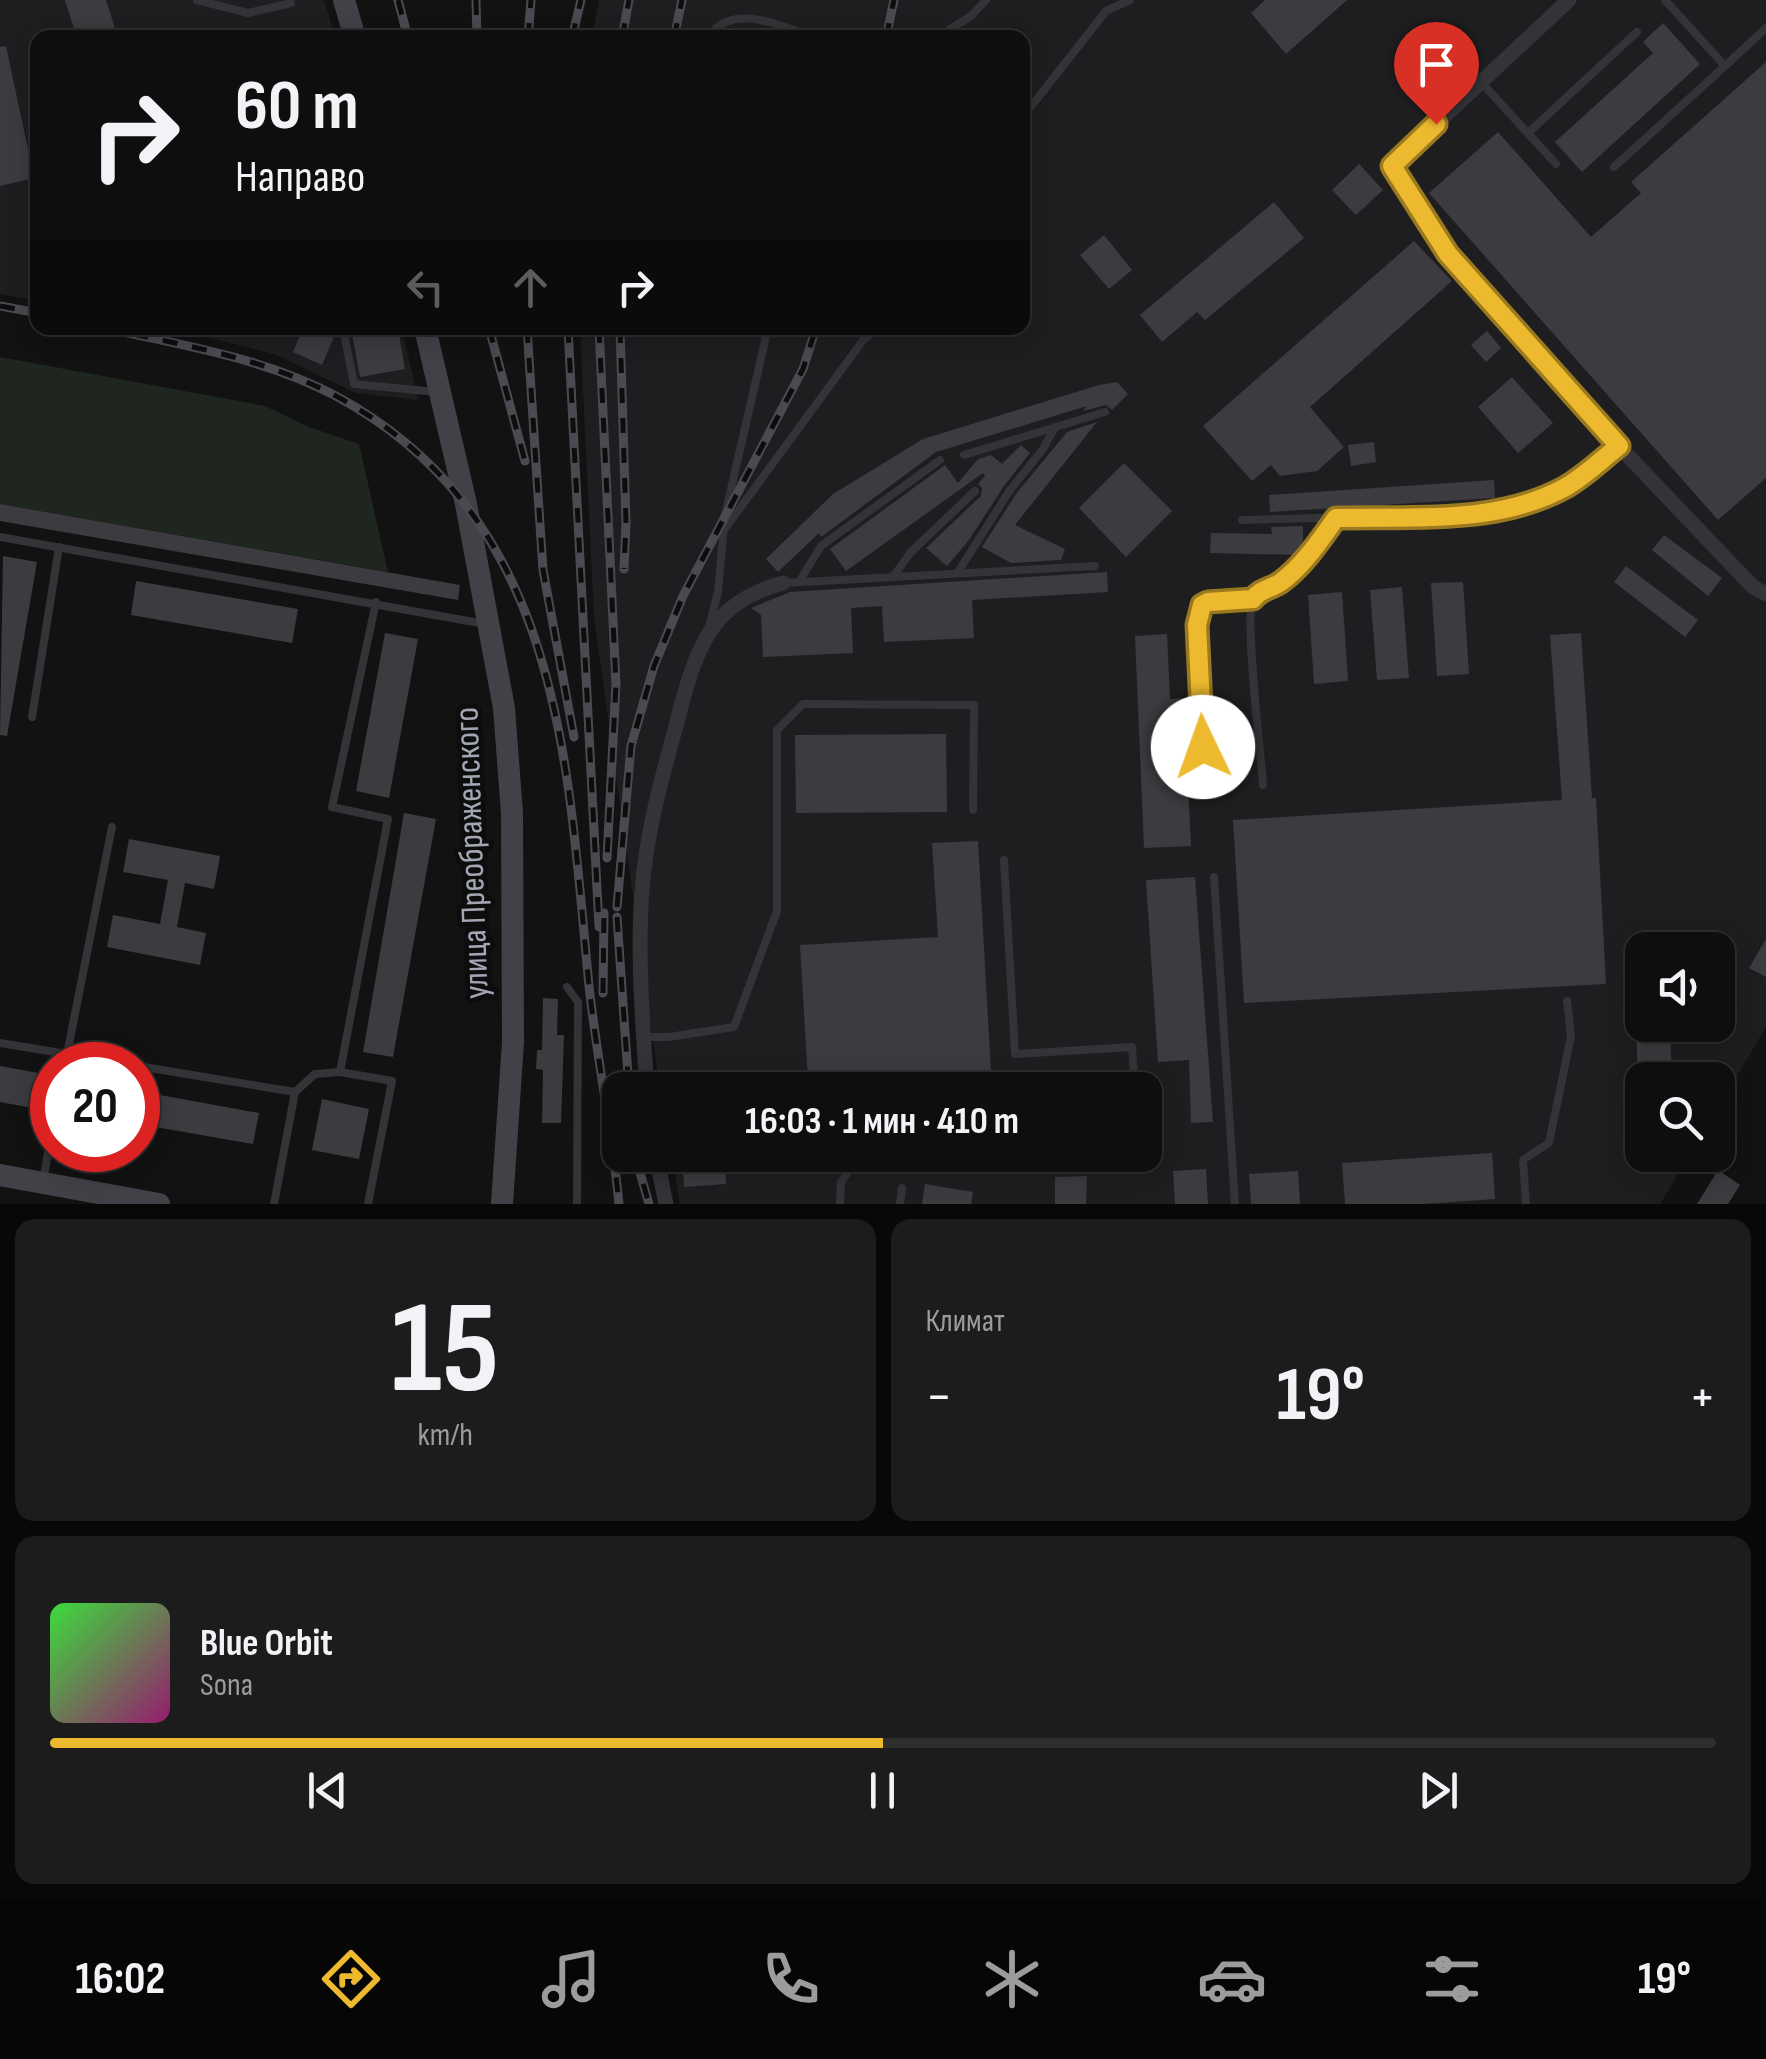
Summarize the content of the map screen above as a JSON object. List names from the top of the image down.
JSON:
{
  "streets": {
    "street": ["улица Преображенского"]
  },
  "page": {
    "turn": ["60 m", "Направо"],
    "limit": "20",
    "trip": "16:03 · 1 мин · 410 m",
    "tile": [
      ["15", "km/h"],
      "Климат"
    ],
    "heat": ["−", "19°", "+"],
    "song": ["Blue Orbit", "Sona"],
    "tabs": ["16:02", "19°"]
  }
}
